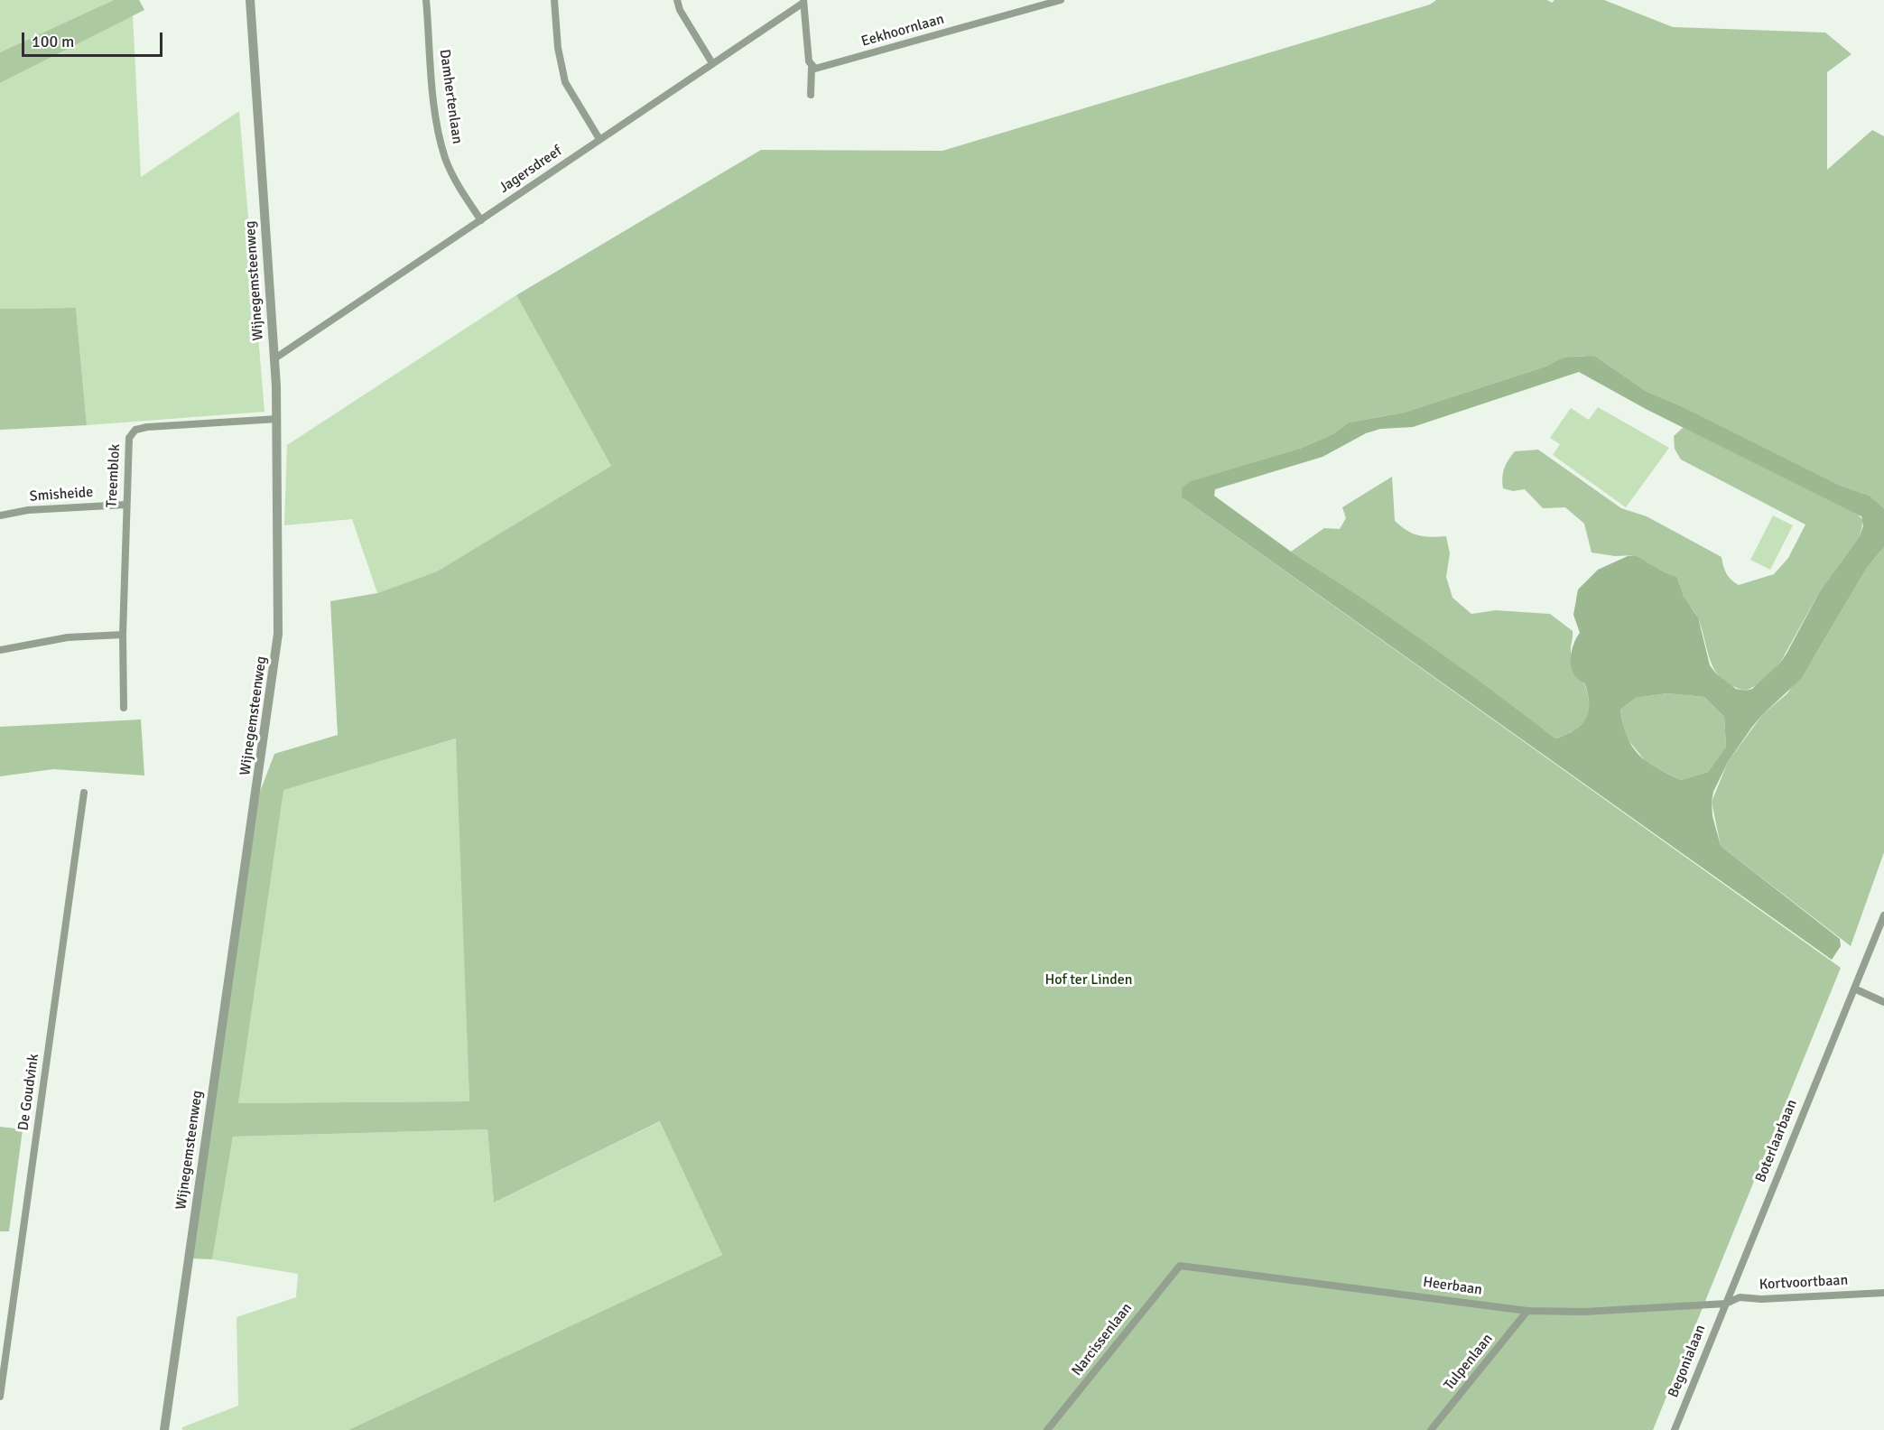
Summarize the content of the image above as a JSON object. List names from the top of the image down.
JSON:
{
  "streets": {
    "street": [
      "Eekhoornlaan",
      "Damhertenlaan",
      "Jagersdreef",
      "Wijnegemsteenweg",
      "Treemblok",
      "Smisheide",
      "De Goudvink",
      "Boterlaarbaan",
      "Kortvoortbaan",
      "Heerbaan",
      "Narcissenlaan",
      "Begonialaan",
      "Tulpenlaan"
    ]
  },
  "crossings": [
    ["Damhertenlaan", "Jagersdreef"],
    ["Jagersdreef", "Wijnegemsteenweg"],
    ["Wijnegemsteenweg", "Treemblok"],
    ["Treemblok", "Smisheide"],
    ["Boterlaarbaan", "Kortvoortbaan"],
    ["Boterlaarbaan", "Heerbaan"],
    ["Boterlaarbaan", "Begonialaan"],
    ["Kortvoortbaan", "Heerbaan"],
    ["Kortvoortbaan", "Begonialaan"],
    ["Heerbaan", "Narcissenlaan"],
    ["Heerbaan", "Begonialaan"],
    ["Heerbaan", "Tulpenlaan"]
  ],
  "parks": ["Hof ter Linden"],
  "scale_bar": "100 m"
}
